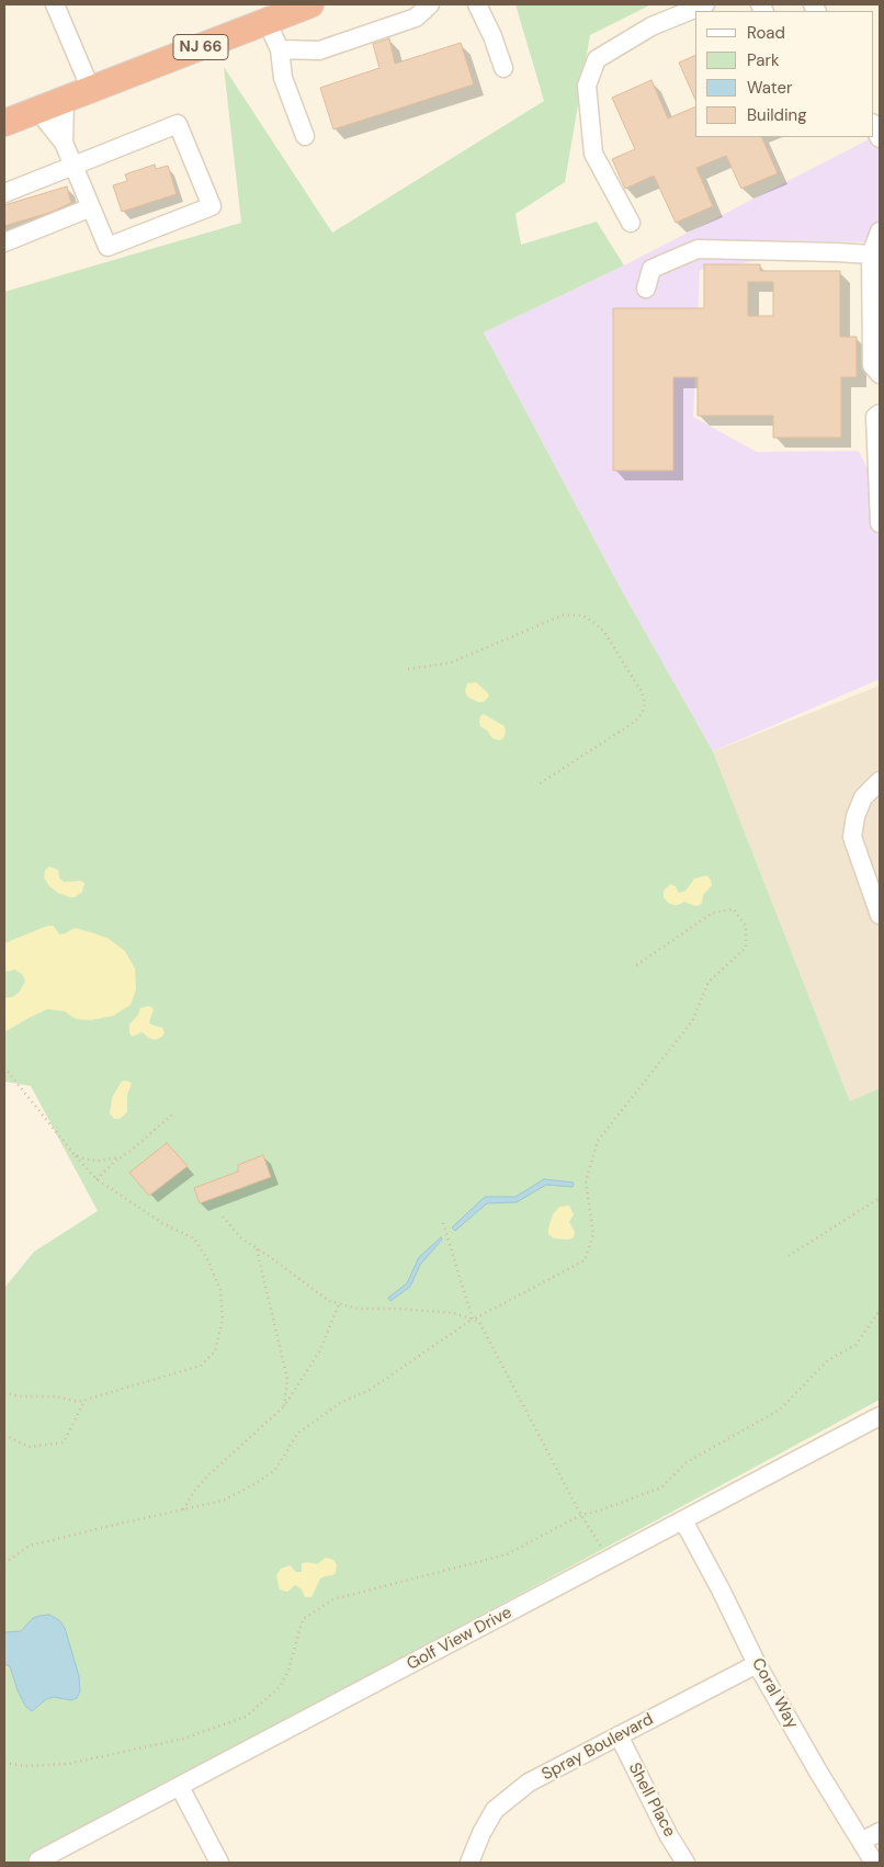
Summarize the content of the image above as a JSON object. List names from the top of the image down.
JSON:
{
  "streets": {
    "highway": ["NJ 66"],
    "street": [
      "Golf View Drive",
      "Coral Way",
      "Spray Boulevard",
      "Shell Place"
    ]
  },
  "crossings": [
    ["Golf View Drive", "Coral Way"],
    ["Coral Way", "Spray Boulevard"],
    ["Spray Boulevard", "Shell Place"]
  ],
  "legend": [
    "Road",
    "Park",
    "Water",
    "Building"
  ]
}
